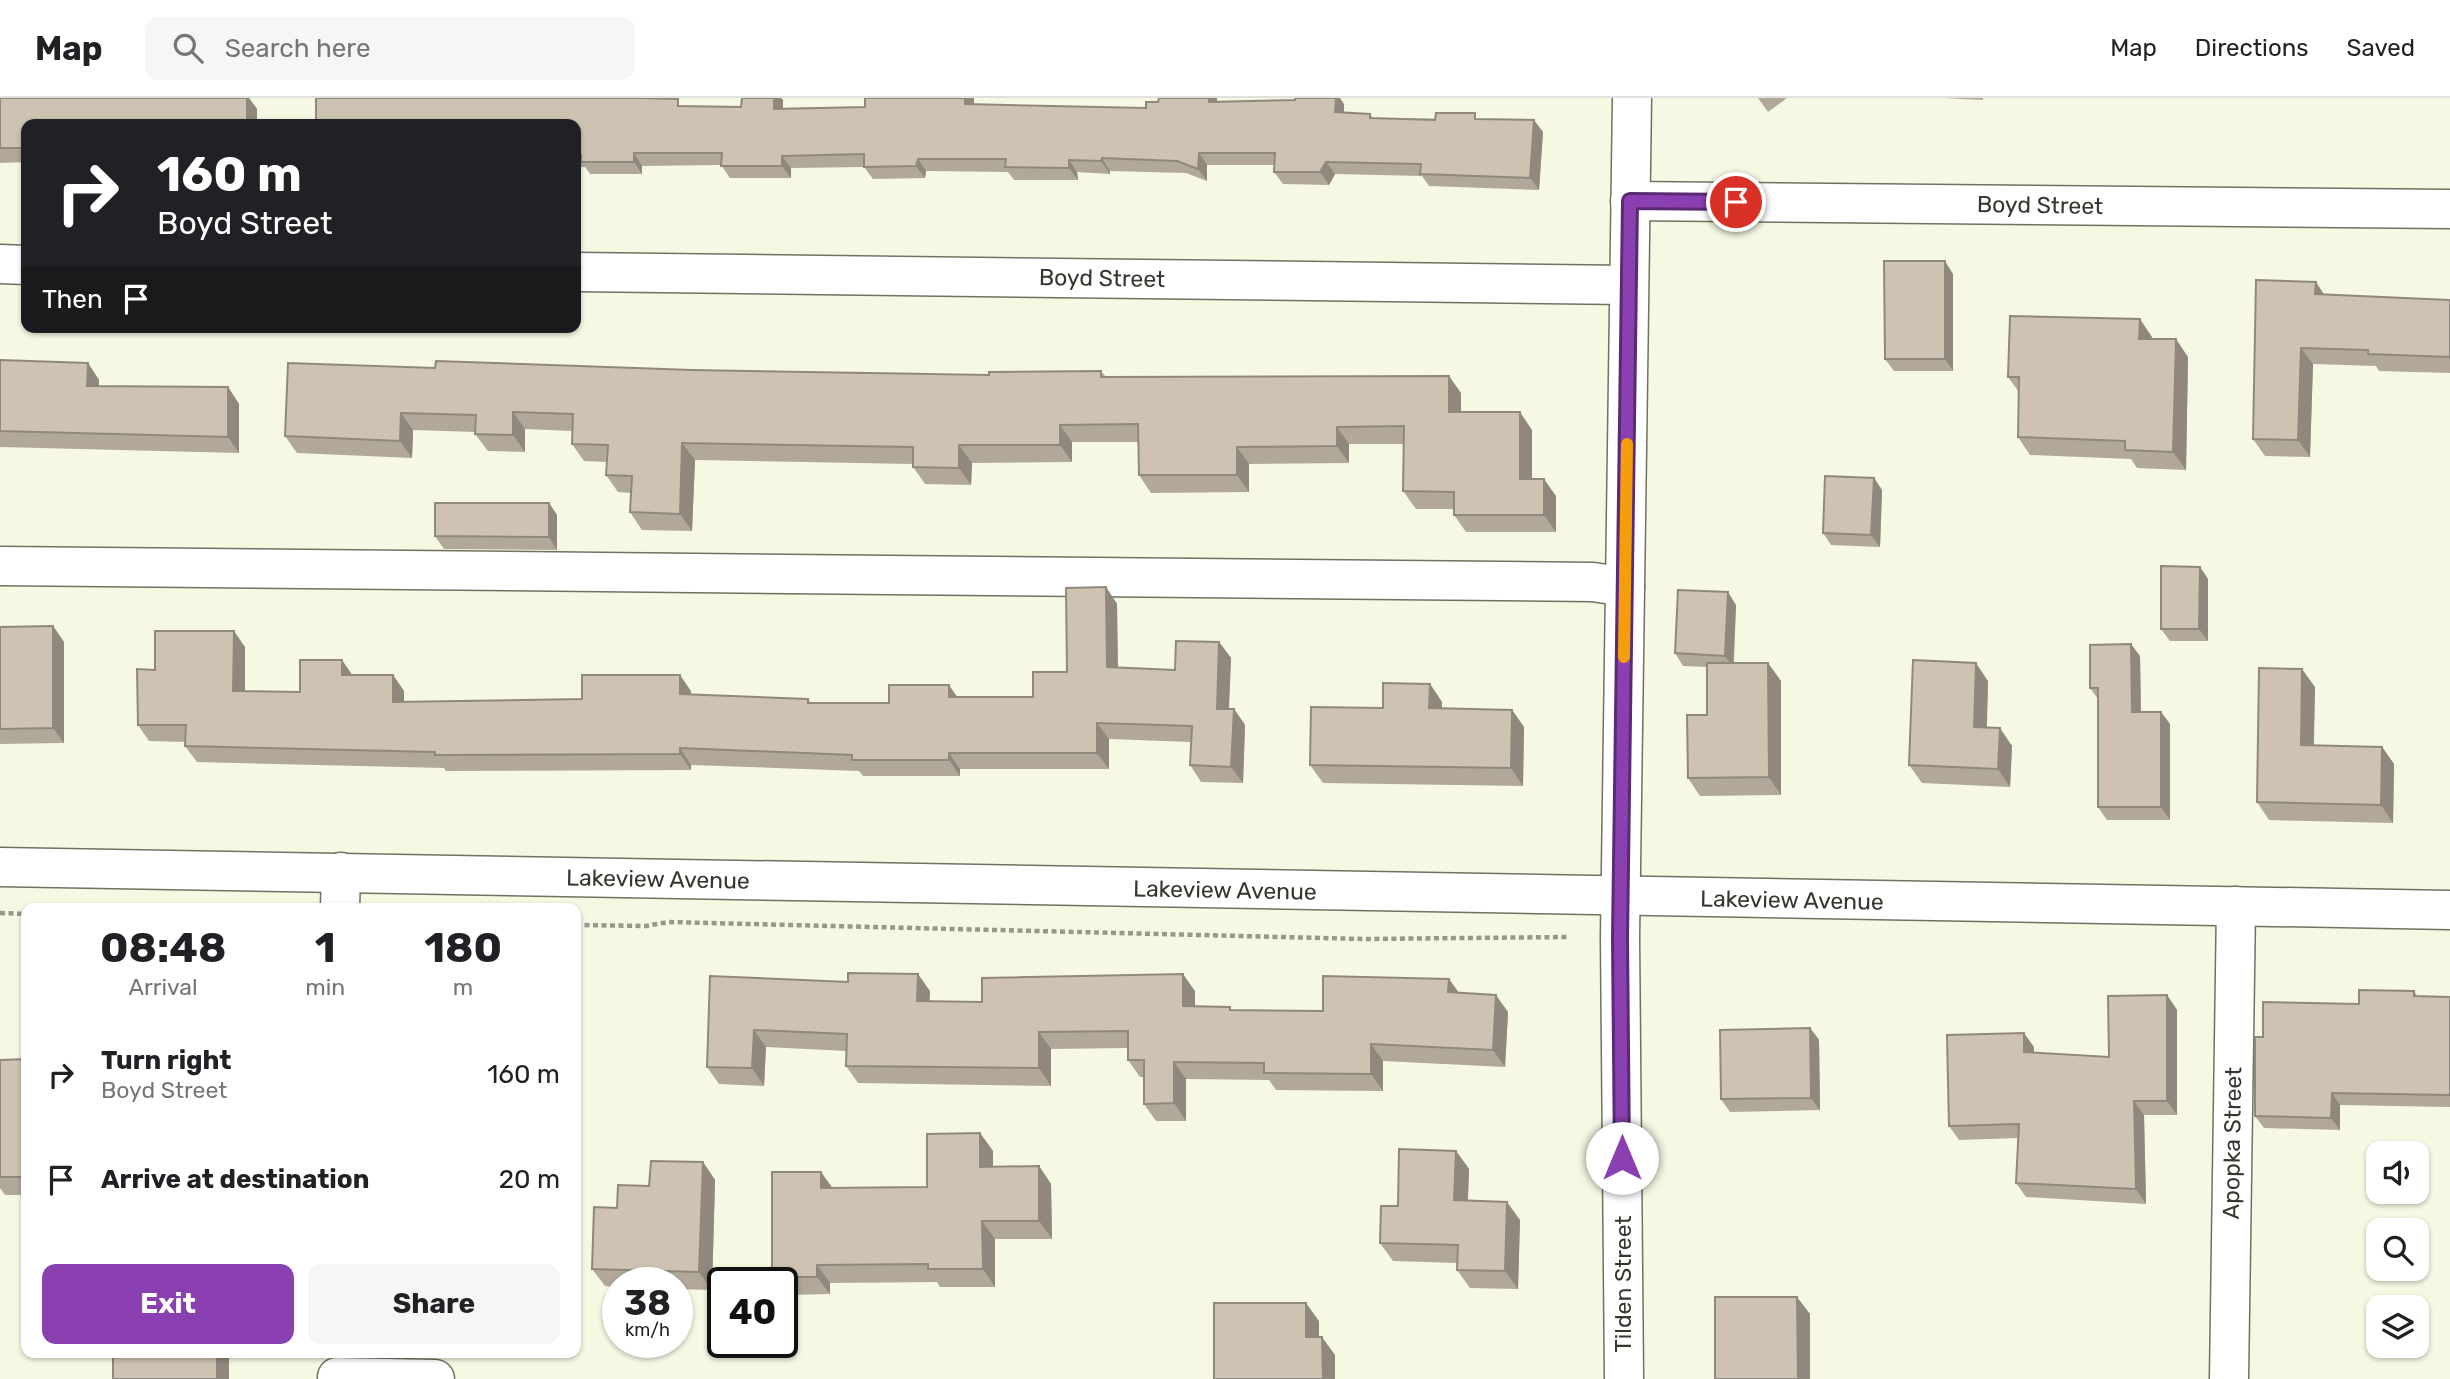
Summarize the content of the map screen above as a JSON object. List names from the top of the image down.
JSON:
{
  "streets": {
    "street": [
      "Boyd Street",
      "Lakeview Avenue",
      "Apopka Street",
      "Tilden Street"
    ]
  },
  "crossings": [
    ["Boyd Street", "Tilden Street"],
    ["Lakeview Avenue", "Apopka Street"],
    ["Lakeview Avenue", "Tilden Street"]
  ],
  "page": {
    "header": "Map",
    "search": "Search here",
    "nav": ["Map", "Directions", "Saved"],
    "turn": ["160 m", "Boyd Street"],
    "then": "Then",
    "eta": [
      "08:48",
      "Arrival",
      "1",
      "min",
      "180",
      "m"
    ],
    "list": [
      {
        "name": "Turn right",
        "note": "Boyd Street",
        "value": "160 m"
      },
      {
        "name": "Arrive at destination",
        "value": "20 m"
      }
    ],
    "buttons": ["Exit", "Share"],
    "speed": "38 km/h",
    "limit": "40"
  }
}
